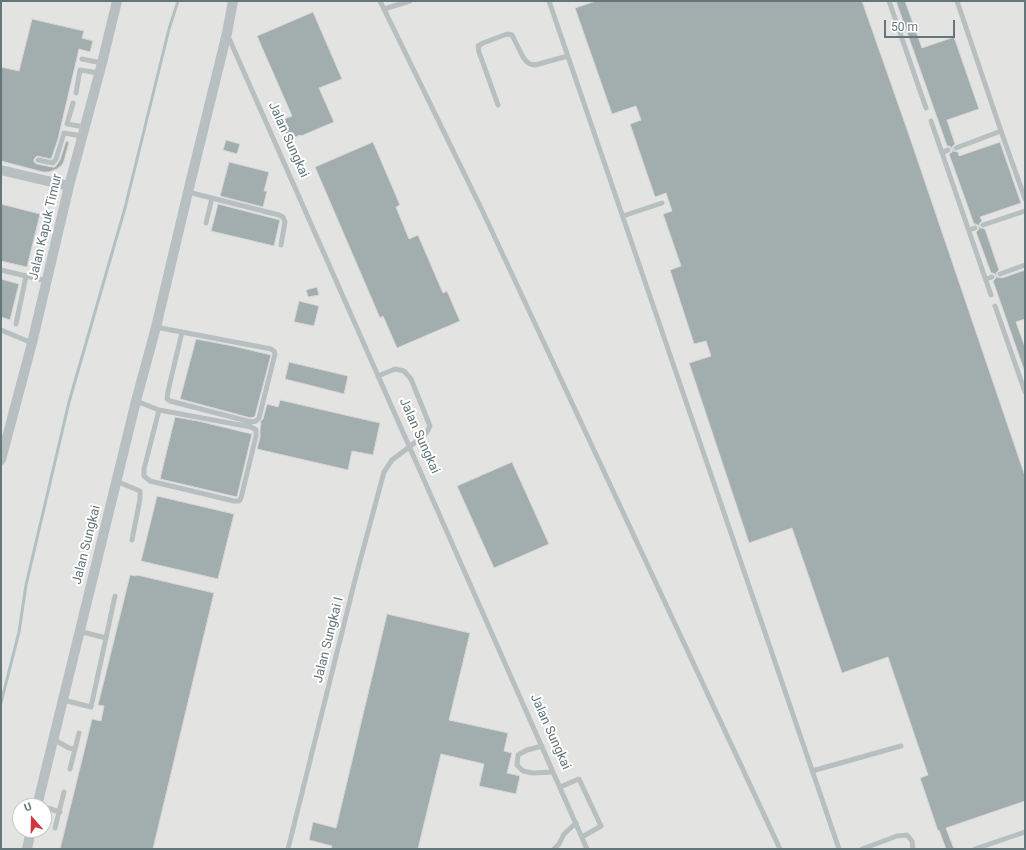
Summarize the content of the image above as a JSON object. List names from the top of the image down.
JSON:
{
  "streets": {
    "street": ["Jalan Sungkai", "Jalan Kapuk Timur"],
    "lane": ["Jalan Sungkai I"]
  },
  "crossings": [
    ["Jalan Sungkai", "Jalan Sungkai I"]
  ],
  "scale_bar": "50 m",
  "north": "top"
}
